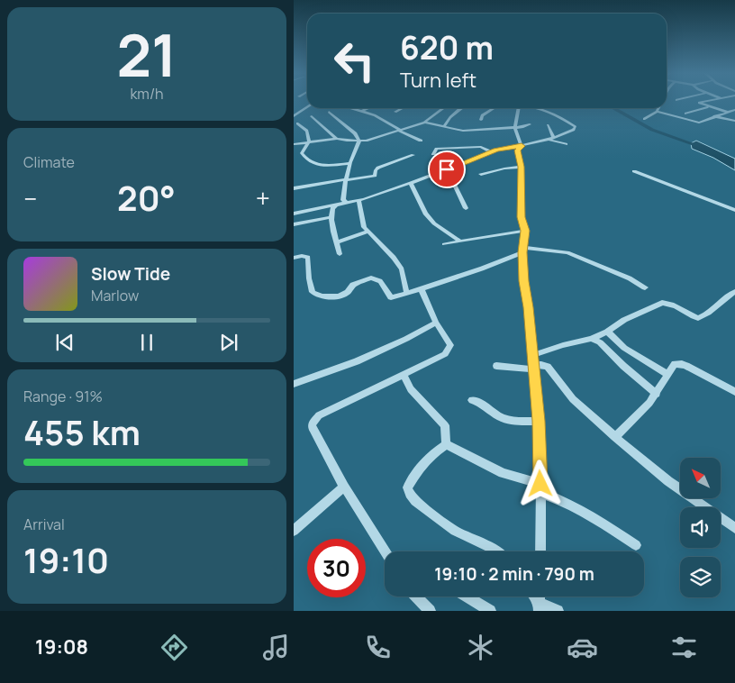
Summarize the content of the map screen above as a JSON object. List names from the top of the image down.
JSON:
{
  "north": "top left",
  "page": {
    "tile": [
      ["21", "km/h"],
      "Climate",
      ["Range · 91%", "455 km"],
      ["Arrival", "19:10"]
    ],
    "turn": ["620 m", "Turn left"],
    "heat": ["−", "20°", "+"],
    "song": ["Slow Tide", "Marlow"],
    "limit": "30",
    "trip": "19:10 · 2 min · 790 m",
    "tabs": "19:08"
  }
}
